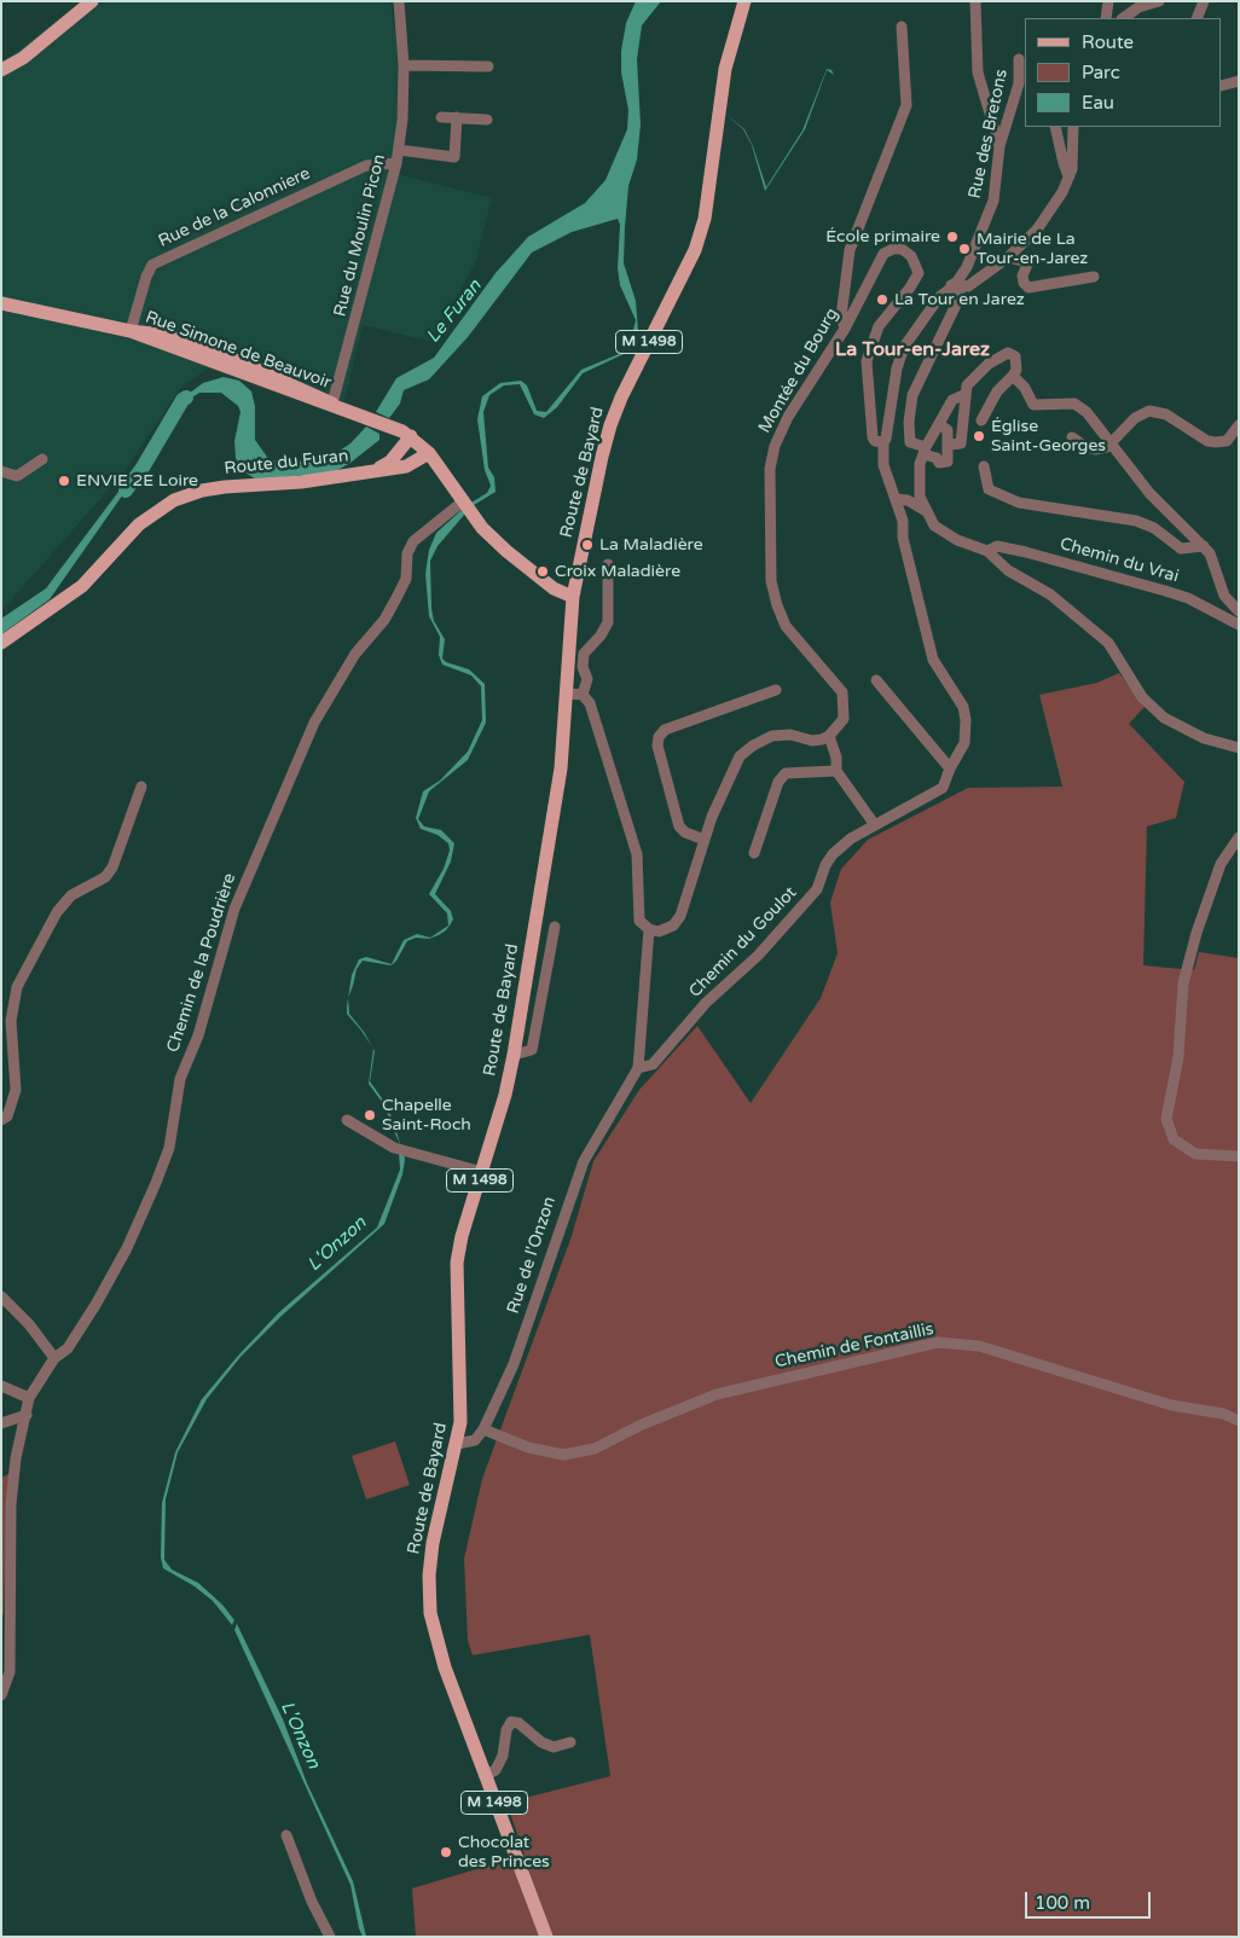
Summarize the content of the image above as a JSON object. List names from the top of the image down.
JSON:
{
  "streets": {
    "main road": [
      "M 1498",
      "Rue Simone de Beauvoir",
      "Route du Furan",
      "Route de Bayard"
    ],
    "street": [
      "Rue des Bretons",
      "Rue de la Calonniere",
      "Rue du Moulin Picon",
      "Montée du Bourg",
      "Chemin du Vrai",
      "Chemin du Goulot",
      "Chemin de la Poudrière",
      "Rue de l'Onzon",
      "Chemin de Fontaillis"
    ]
  },
  "crossings": [
    ["Rue de la Calonniere", "Rue du Moulin Picon"],
    ["Rue de la Calonniere", "Rue Simone de Beauvoir"],
    ["Rue du Moulin Picon", "Rue Simone de Beauvoir"],
    ["Rue Simone de Beauvoir", "Route du Furan"],
    ["Rue Simone de Beauvoir", "Route de Bayard"],
    ["Rue Simone de Beauvoir", "Chemin de la Poudrière"],
    ["Montée du Bourg", "Chemin du Goulot"],
    ["Chemin du Goulot", "Rue de l'Onzon"],
    ["Rue de l'Onzon", "Chemin de Fontaillis"]
  ],
  "districts": ["La Tour-en-Jarez"],
  "water": ["Le Furan", "L'Onzon"],
  "places": [
    "École primaire",
    "Mairie de La Tour-en-Jarez",
    "La Tour en Jarez",
    "Église Saint-Georges",
    "ENVIE 2E Loire",
    "La Maladière",
    "Croix Maladière",
    "Chapelle Saint-Roch",
    "Chocolat des Princes"
  ],
  "legend": ["Route", "Parc", "Eau"],
  "scale_bar": "100 m"
}
